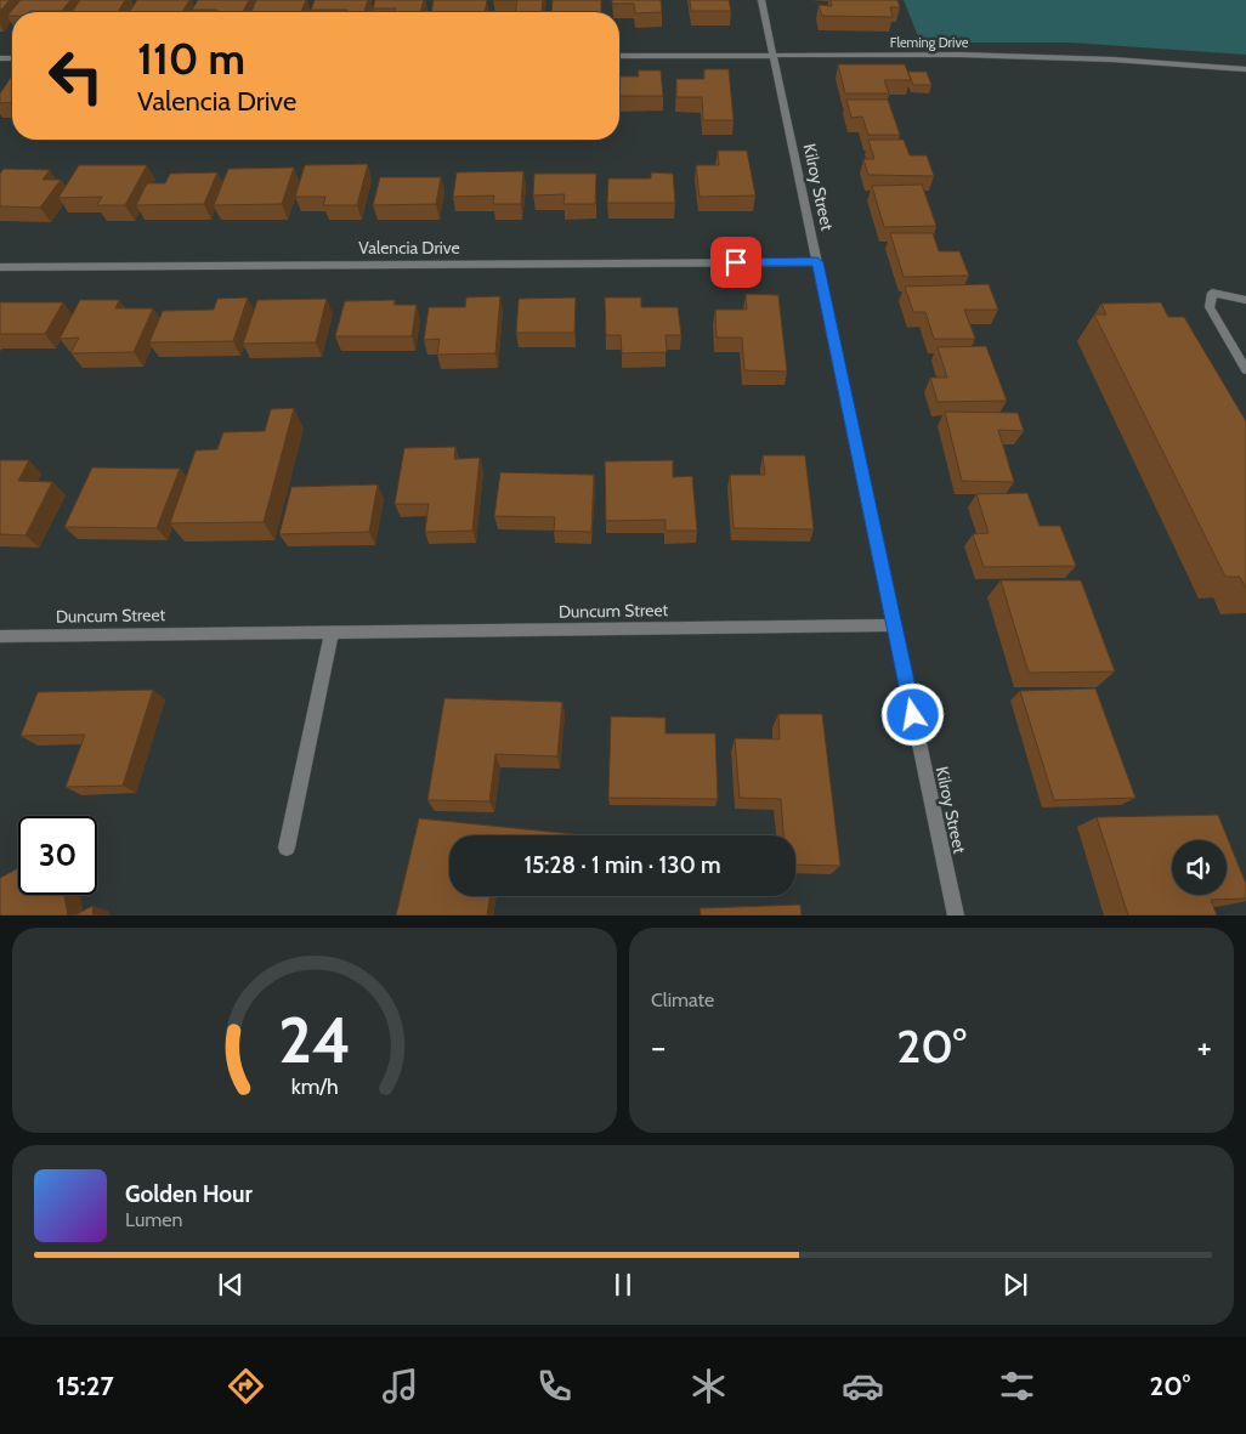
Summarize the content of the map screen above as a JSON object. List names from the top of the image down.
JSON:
{
  "streets": {
    "street": [
      "Fleming Drive",
      "Kilroy Street",
      "Valencia Drive",
      "Duncum Street"
    ]
  },
  "crossings": [
    ["Fleming Drive", "Kilroy Street"],
    ["Kilroy Street", "Valencia Drive"],
    ["Kilroy Street", "Duncum Street"]
  ],
  "page": {
    "turn": ["110 m", "Valencia Drive"],
    "limit": "30",
    "trip": "15:28 · 1 min · 130 m",
    "tile": "Climate",
    "heat": ["−", "20°", "+"],
    "song": ["Golden Hour", "Lumen"],
    "tabs": ["15:27", "20°"],
    "gauge": ["24", "km/h"]
  }
}
